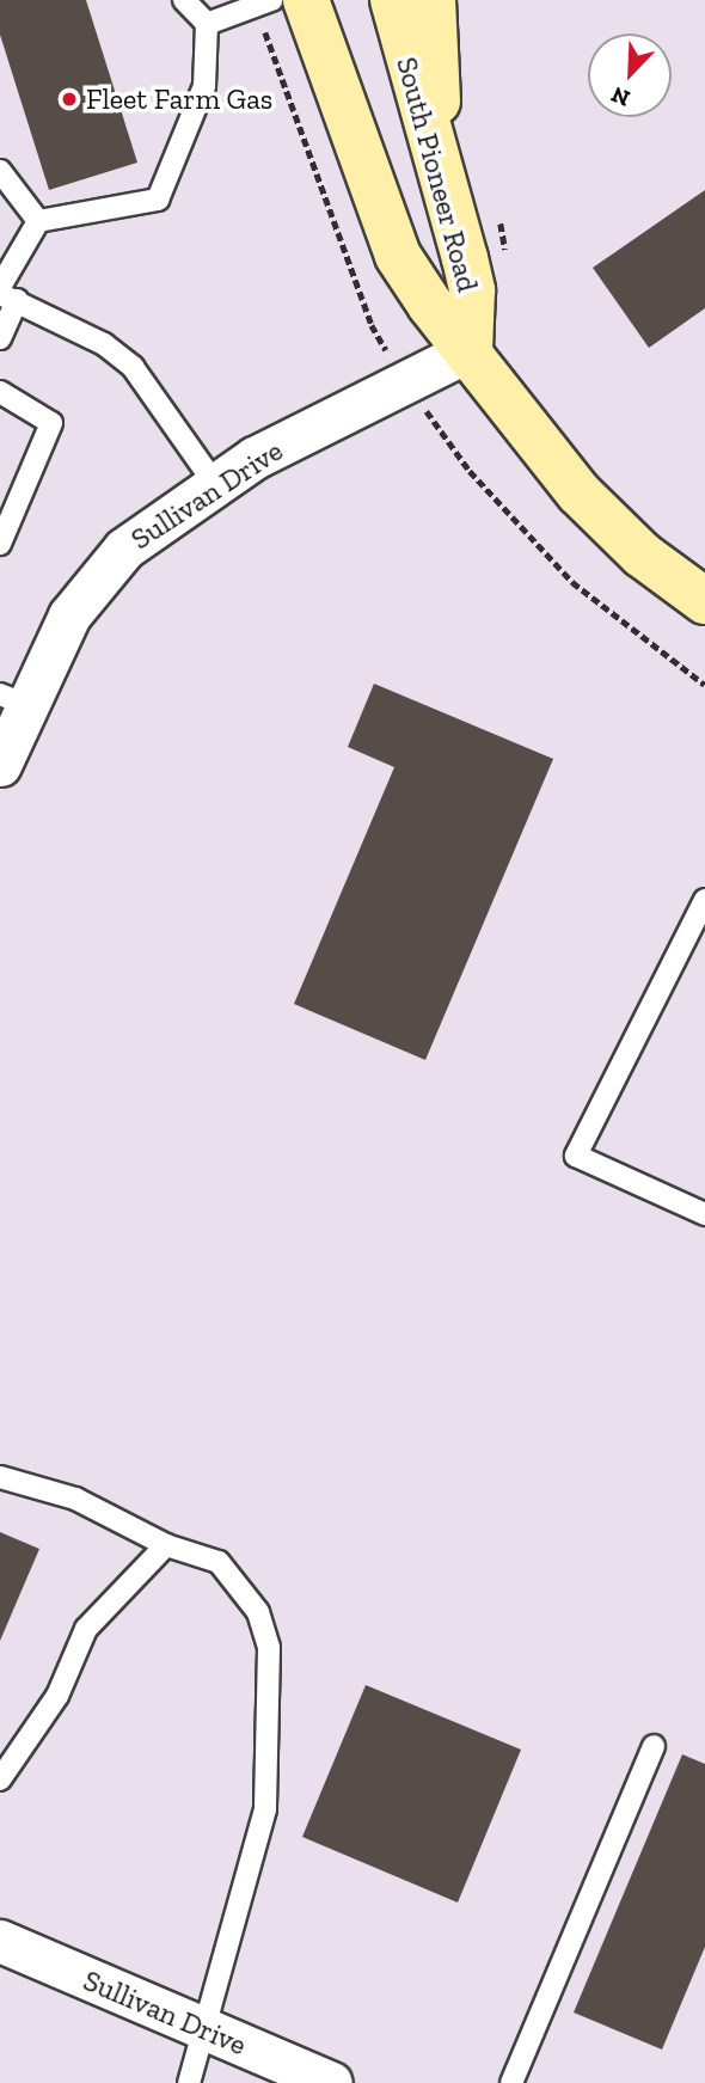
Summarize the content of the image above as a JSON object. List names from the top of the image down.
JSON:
{
  "streets": {
    "main road": ["South Pioneer Road"],
    "street": ["Sullivan Drive"]
  },
  "crossings": [
    ["South Pioneer Road", "Sullivan Drive"]
  ],
  "places": ["Fleet Farm Gas"],
  "north": "bottom left"
}
